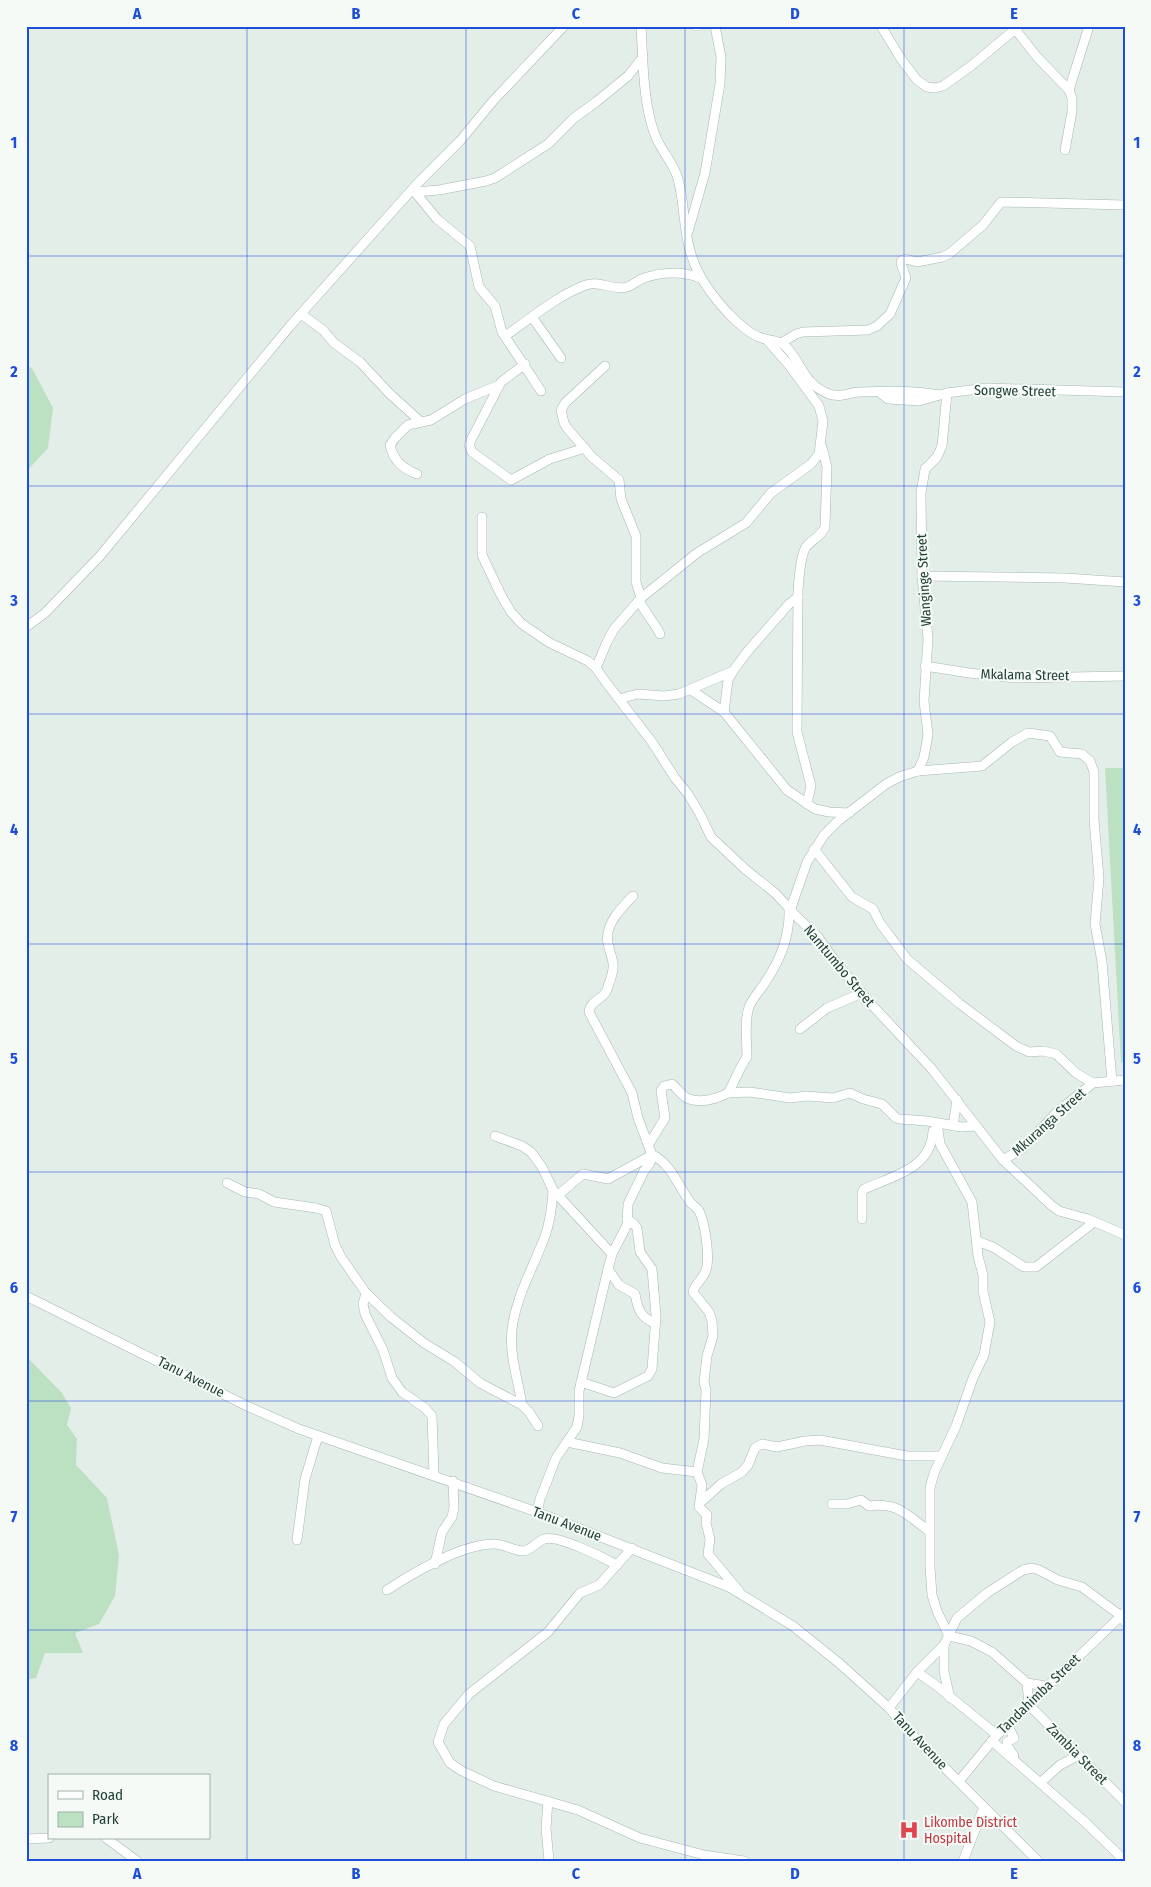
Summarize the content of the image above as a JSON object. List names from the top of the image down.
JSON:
{
  "streets": {
    "street": [
      "Songwe Street",
      "Wanginge Street",
      "Mkalama Street",
      "Namtumbo Street",
      "Mkuranga Street",
      "Tanu Avenue",
      "Tandahimba Street",
      "Zambia Street"
    ]
  },
  "crossings": [
    ["Songwe Street", "Wanginge Street"],
    ["Wanginge Street", "Mkalama Street"],
    ["Namtumbo Street", "Mkuranga Street"],
    ["Tanu Avenue", "Tandahimba Street"],
    ["Tandahimba Street", "Zambia Street"]
  ],
  "places": {
    "hospital": ["Likombe District Hospital"]
  },
  "legend": ["Road", "Park"],
  "grid": {
    "columns": [
      "A",
      "B",
      "C",
      "D",
      "E"
    ],
    "rows": [
      "1",
      "2",
      "3",
      "4",
      "5",
      "6",
      "7",
      "8"
    ]
  }
}
